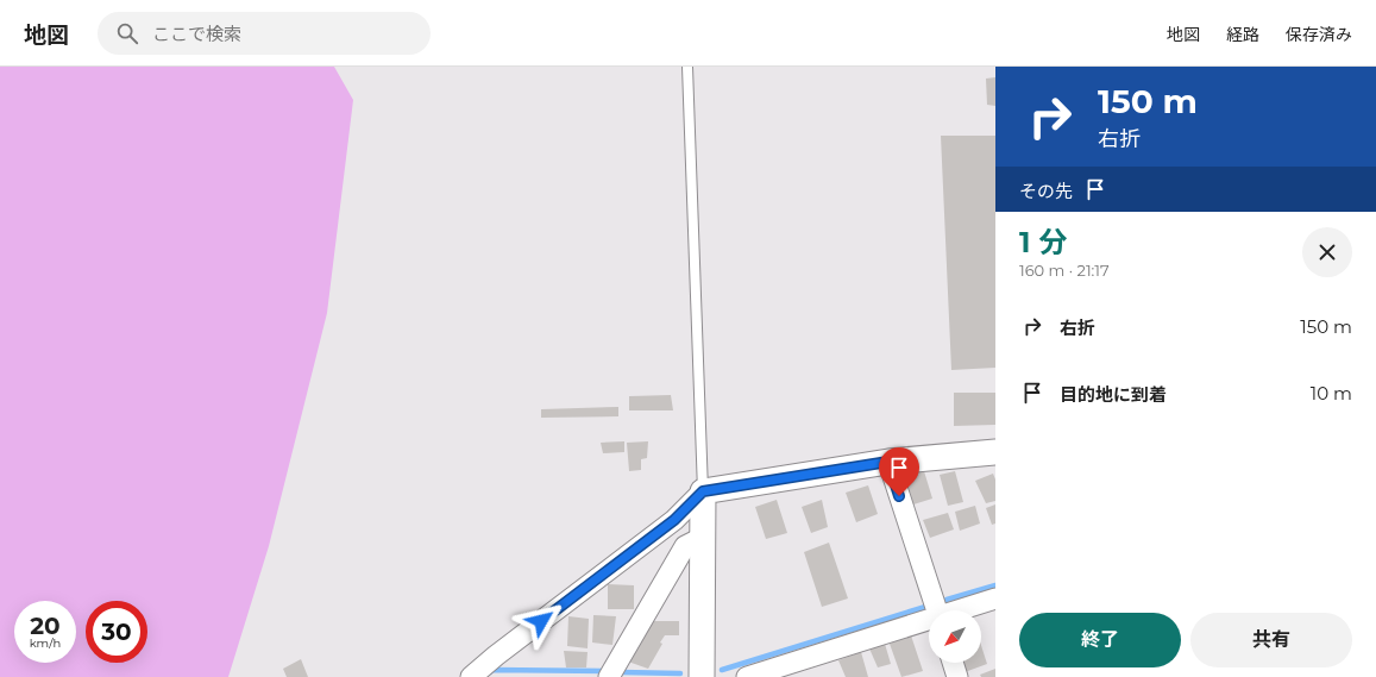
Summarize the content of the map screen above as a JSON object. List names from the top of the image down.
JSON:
{
  "north": "bottom left",
  "page": {
    "header": "地図",
    "search": "ここで検索",
    "nav": ["地図", "経路", "保存済み"],
    "turn": ["150 m", "右折"],
    "then": "その先",
    "heading": ["1 分", "160 m · 21:17"],
    "list": [
      {
        "name": "右折",
        "value": "150 m"
      },
      {
        "name": "目的地に到着",
        "value": "10 m"
      }
    ],
    "speed": "20 km/h",
    "limit": "30",
    "buttons": ["終了", "共有"]
  }
}
